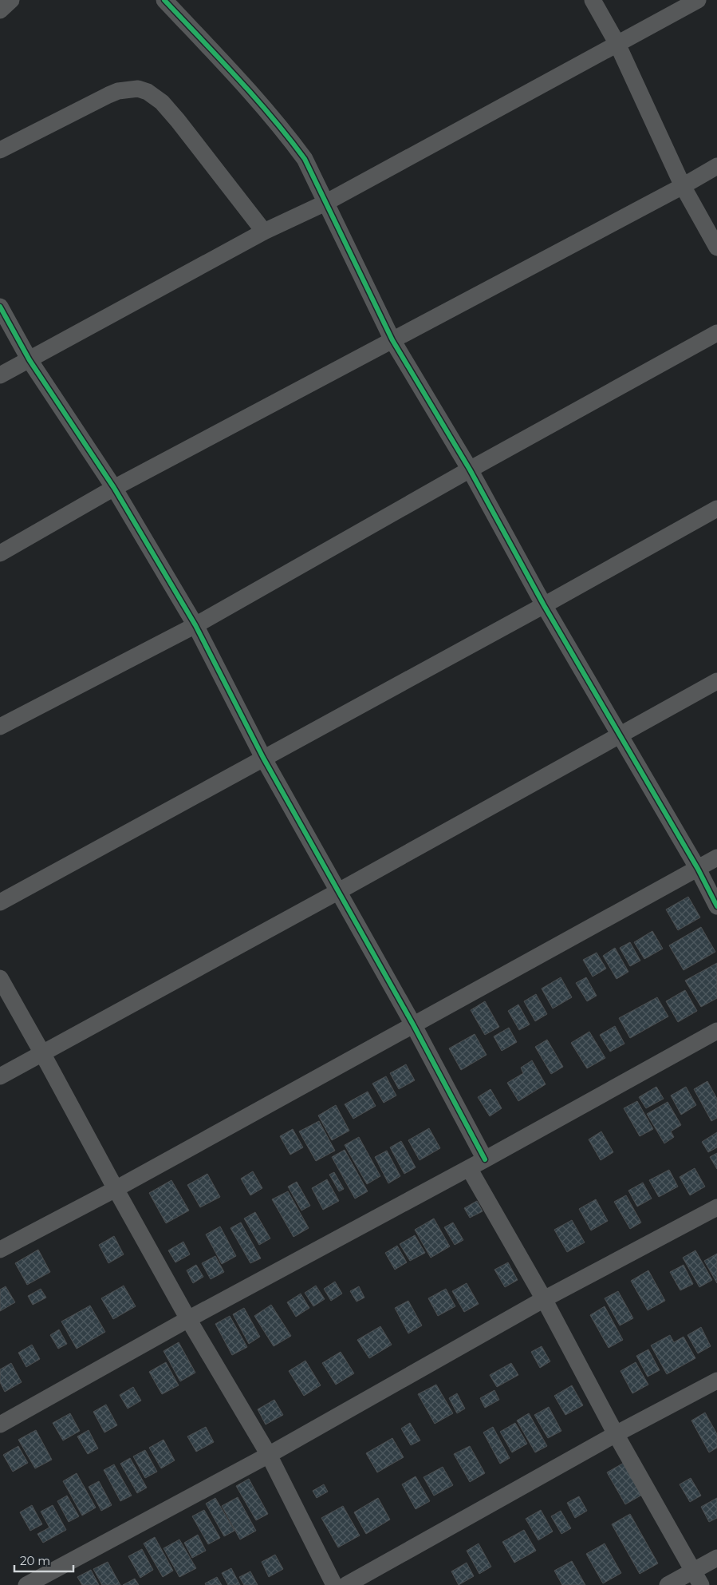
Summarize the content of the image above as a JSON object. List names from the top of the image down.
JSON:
{
  "scale_bar": "20 m"
}
